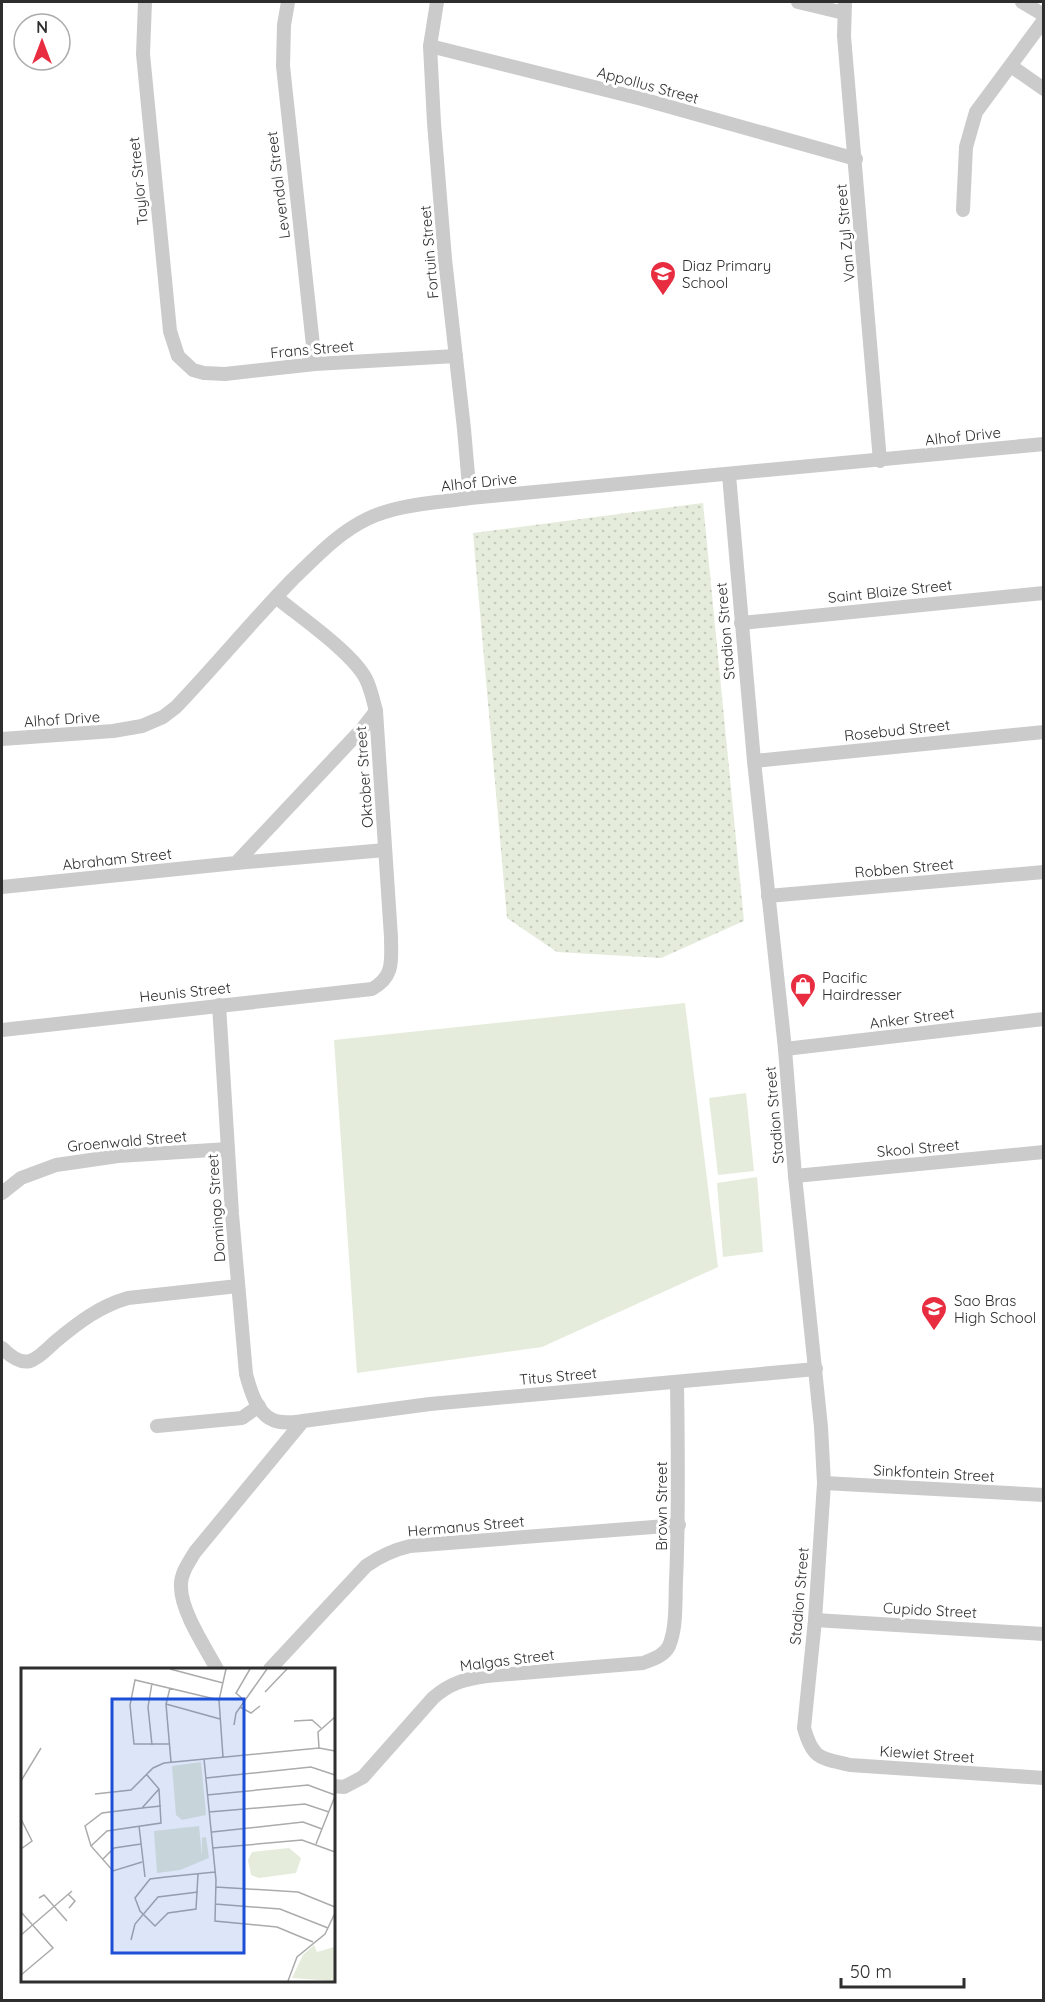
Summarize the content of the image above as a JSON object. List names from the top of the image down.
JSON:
{
  "streets": {
    "street": [
      "Appollus Street",
      "Taylor Street",
      "Levendal Street",
      "Van Zyl Street",
      "Fortuin Street",
      "Frans Street",
      "Alhof Drive",
      "Saint Blaize Street",
      "Stadion Street",
      "Rosebud Street",
      "Oktober Street",
      "Abraham Street",
      "Robben Street",
      "Heunis Street",
      "Anker Street",
      "Groenwald Street",
      "Skool Street",
      "Domingo Street",
      "Titus Street",
      "Sinkfontein Street",
      "Brown Street",
      "Hermanus Street",
      "Cupido Street",
      "Malgas Street",
      "Kiewiet Street"
    ]
  },
  "crossings": [
    ["Appollus Street", "Van Zyl Street"],
    ["Appollus Street", "Fortuin Street"],
    ["Taylor Street", "Frans Street"],
    ["Levendal Street", "Frans Street"],
    ["Van Zyl Street", "Alhof Drive"],
    ["Fortuin Street", "Frans Street"],
    ["Fortuin Street", "Alhof Drive"],
    ["Alhof Drive", "Stadion Street"],
    ["Alhof Drive", "Oktober Street"],
    ["Saint Blaize Street", "Stadion Street"],
    ["Stadion Street", "Rosebud Street"],
    ["Stadion Street", "Robben Street"],
    ["Stadion Street", "Anker Street"],
    ["Stadion Street", "Skool Street"],
    ["Stadion Street", "Titus Street"],
    ["Stadion Street", "Sinkfontein Street"],
    ["Stadion Street", "Cupido Street"],
    ["Stadion Street", "Kiewiet Street"],
    ["Oktober Street", "Abraham Street"],
    ["Oktober Street", "Heunis Street"],
    ["Heunis Street", "Domingo Street"],
    ["Groenwald Street", "Domingo Street"],
    ["Domingo Street", "Titus Street"],
    ["Titus Street", "Brown Street"],
    ["Brown Street", "Hermanus Street"],
    ["Brown Street", "Malgas Street"]
  ],
  "places": {
    "school or university": ["Diaz Primary School", "Sao Bras High School"],
    "shop": ["Pacific Hairdresser"]
  },
  "scale_bar": "50 m",
  "north": "top"
}
